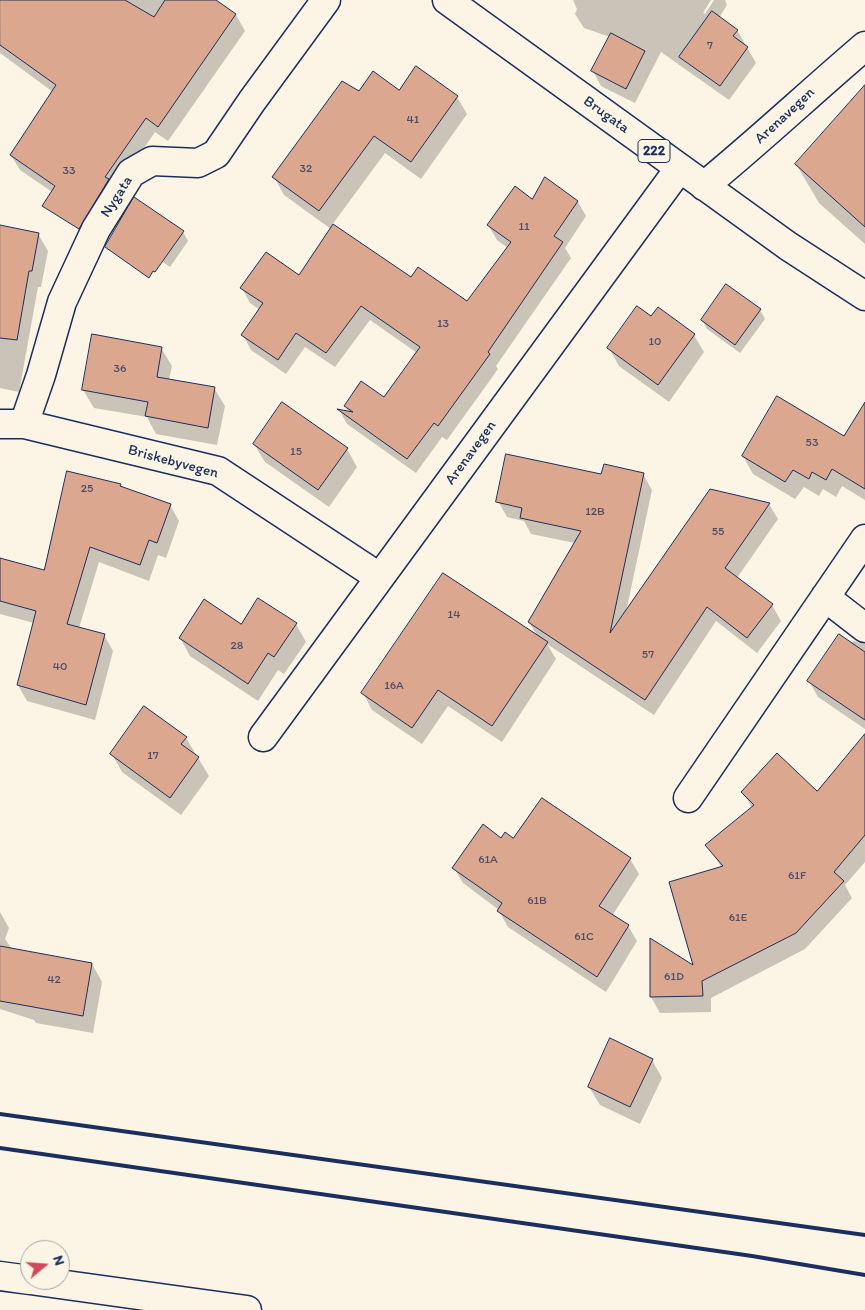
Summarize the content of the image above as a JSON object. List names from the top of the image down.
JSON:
{
  "streets": {
    "street": [
      "Brugata",
      "Arenavegen",
      "222",
      "Nygata",
      "Briskebyvegen"
    ]
  },
  "crossings": [
    ["Brugata", "Arenavegen"],
    ["Arenavegen", "Briskebyvegen"],
    ["Nygata", "Briskebyvegen"]
  ],
  "house_numbers": [
    "7",
    "41",
    "32",
    "33",
    "11",
    "13",
    "10",
    "36",
    "53",
    "15",
    "25",
    "12B",
    "55",
    "14",
    "28",
    "57",
    "40",
    "16A",
    "17",
    "61A",
    "61F",
    "61B",
    "61E",
    "61C",
    "61D",
    "42"
  ],
  "north": "right"
}
